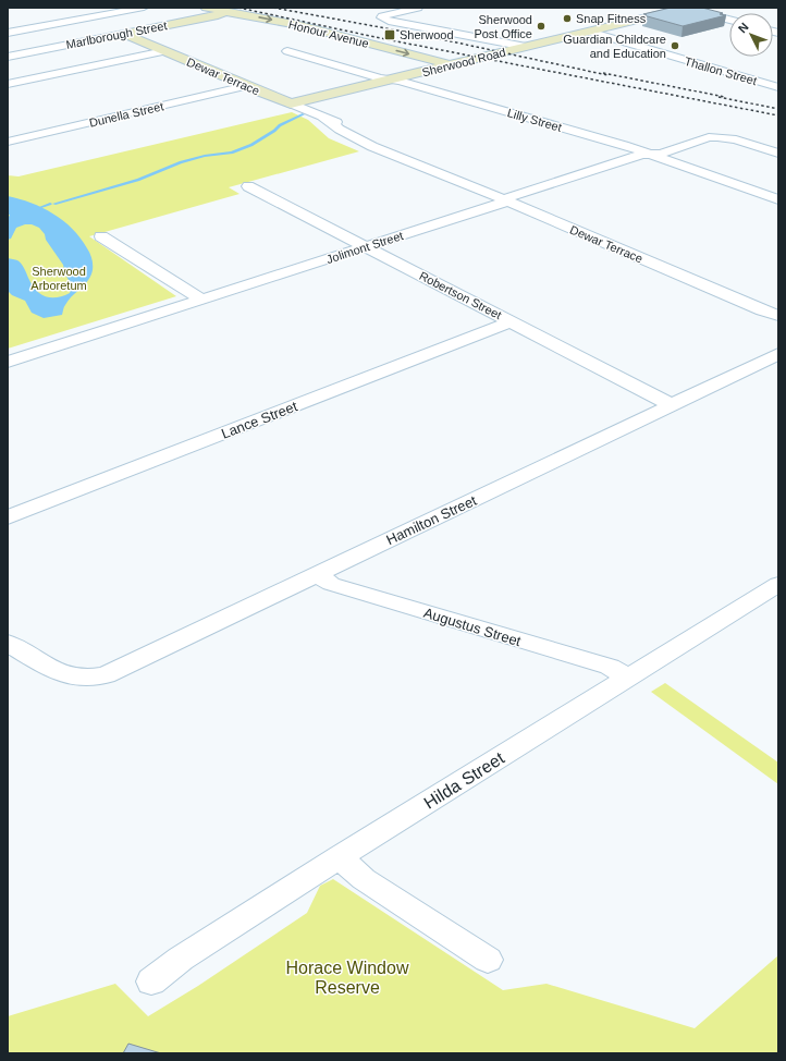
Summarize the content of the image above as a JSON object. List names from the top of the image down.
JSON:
{
  "streets": {
    "street": [
      "Honour Avenue",
      "Marlborough Street",
      "Sherwood Road",
      "Thallon Street",
      "Dewar Terrace",
      "Dunella Street",
      "Lilly Street",
      "Jolimont Street",
      "Robertson Street",
      "Lance Street",
      "Hamilton Street",
      "Augustus Street",
      "Hilda Street"
    ]
  },
  "crossings": [
    ["Honour Avenue", "Marlborough Street"],
    ["Honour Avenue", "Sherwood Road"],
    ["Marlborough Street", "Dewar Terrace"],
    ["Sherwood Road", "Thallon Street"],
    ["Sherwood Road", "Dewar Terrace"],
    ["Sherwood Road", "Lilly Street"],
    ["Dewar Terrace", "Dunella Street"],
    ["Dewar Terrace", "Jolimont Street"],
    ["Lilly Street", "Jolimont Street"],
    ["Jolimont Street", "Robertson Street"],
    ["Robertson Street", "Lance Street"],
    ["Robertson Street", "Hamilton Street"],
    ["Hamilton Street", "Augustus Street"],
    ["Augustus Street", "Hilda Street"]
  ],
  "one_way": ["Honour Avenue"],
  "parks": ["Sherwood Arboretum", "Horace Window Reserve"],
  "places": {
    "other": ["Snap Fitness", "Sherwood Post Office", "Guardian Childcare and Education"],
    "transit": ["Sherwood"]
  },
  "north": "top left"
}
